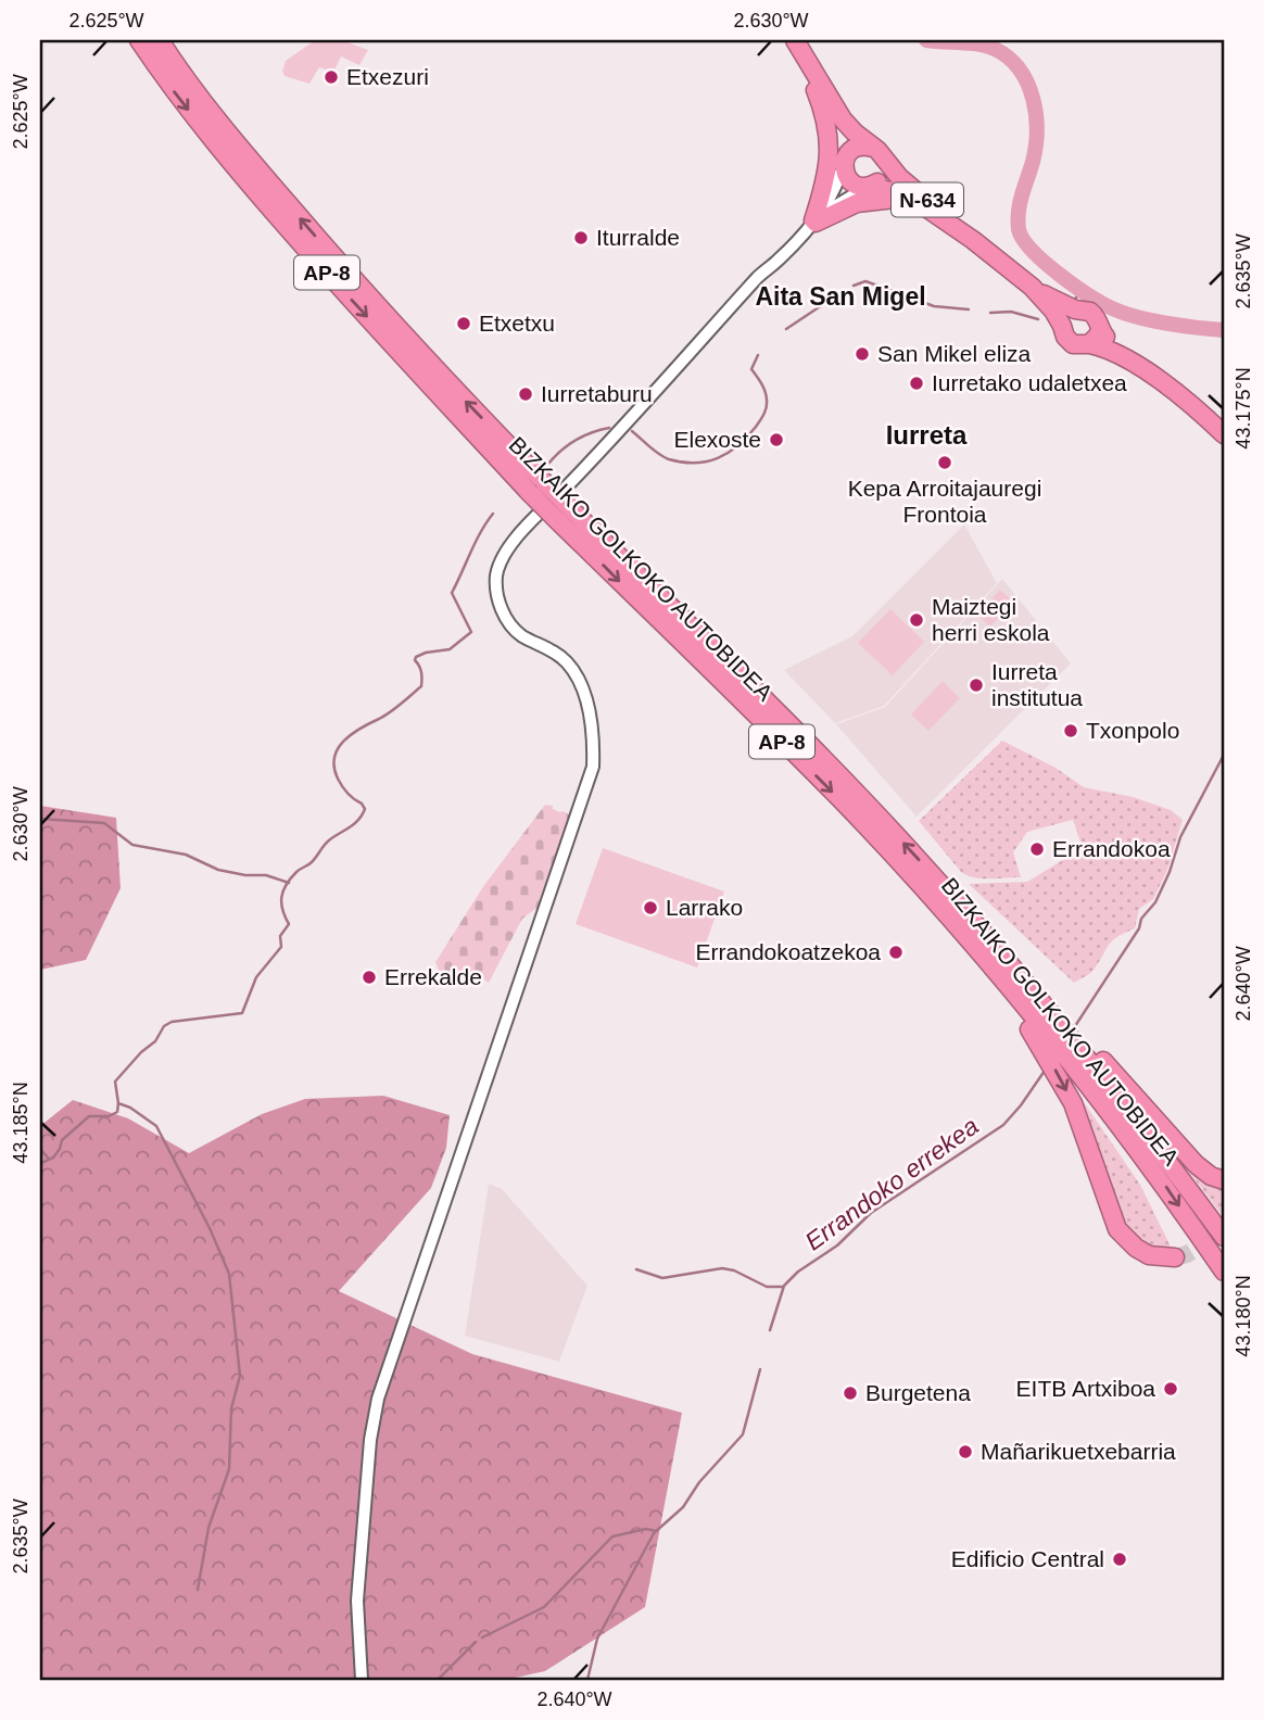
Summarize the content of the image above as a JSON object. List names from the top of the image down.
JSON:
{
  "streets": {
    "highway": ["N-634", "AP-8", "BIZKAIKO GOLKOKO AUTOBIDEA"]
  },
  "districts": ["Aita San Migel", "Iurreta"],
  "water": ["Errandoko errekea"],
  "places": [
    "Etxezuri",
    "Iturralde",
    "Etxetxu",
    "San Mikel eliza",
    "Iurretako udaletxea",
    "Iurretaburu",
    "Elexoste",
    "Kepa Arroitajauregi Frontoia",
    "Maiztegi herri eskola",
    "Iurreta institutua",
    "Txonpolo",
    "Errandokoa",
    "Larrako",
    "Errandokoatzekoa",
    "Errekalde",
    "EITB Artxiboa",
    "Burgetena",
    "Mañarikuetxebarria",
    "Edificio Central"
  ],
  "coordinates": [
    "2.625°W",
    "2.630°W",
    "2.635°W",
    "43.175°N",
    "2.640°W",
    "43.185°N",
    "43.180°N"
  ]
}
